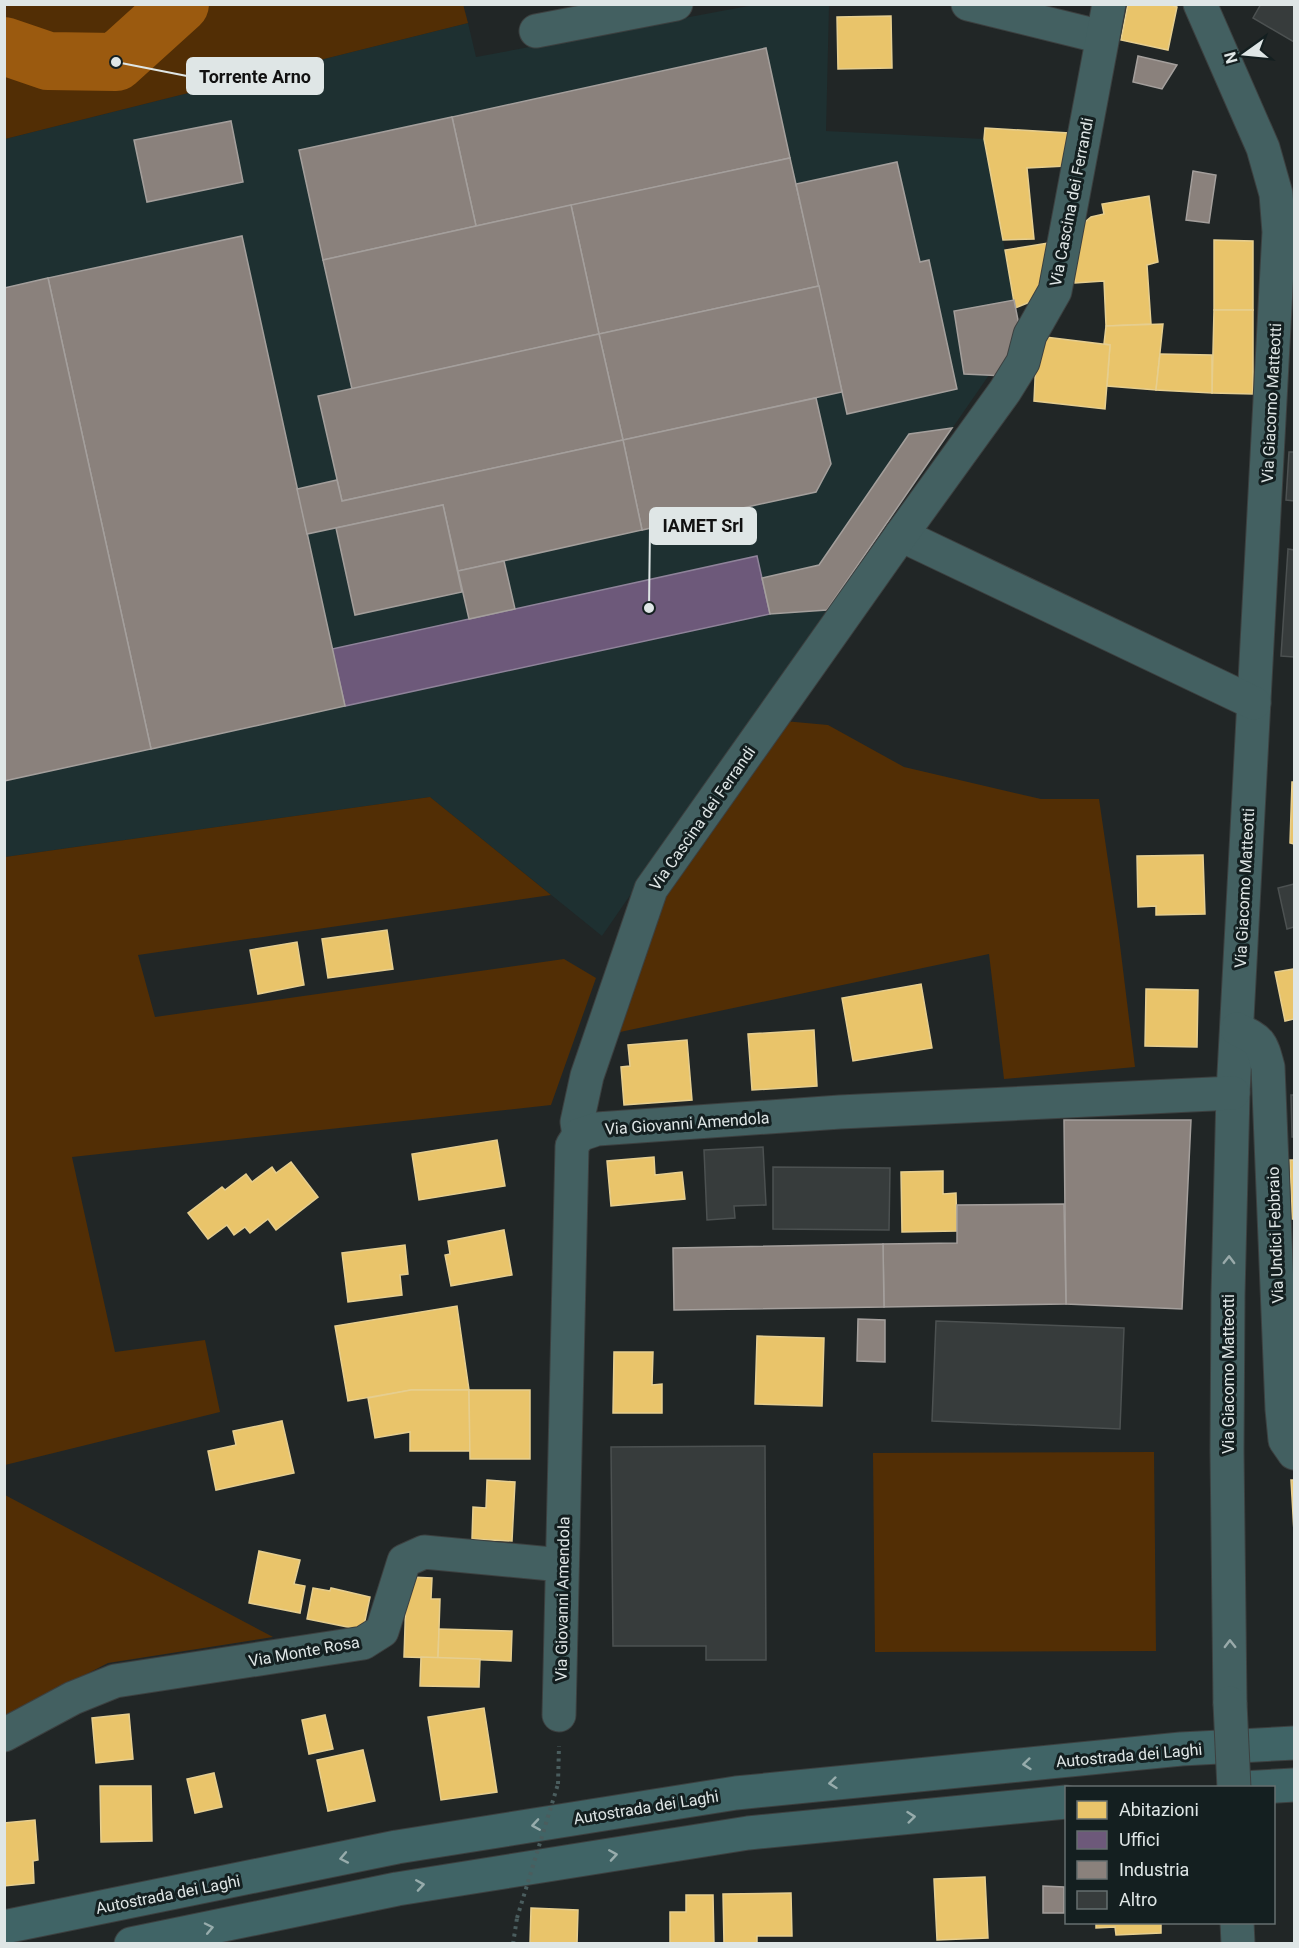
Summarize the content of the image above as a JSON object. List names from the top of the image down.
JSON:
{
  "streets": {
    "highway": ["Autostrada dei Laghi"],
    "street": [
      "Via Cascina dei Ferrandi",
      "Via Giacomo Matteotti",
      "Via Giovanni Amendola",
      "Via Undici Febbraio",
      "Via Monte Rosa"
    ]
  },
  "crossings": [
    ["Via Cascina dei Ferrandi", "Via Giovanni Amendola"],
    ["Via Giacomo Matteotti", "Via Giovanni Amendola"],
    ["Via Giacomo Matteotti", "Via Undici Febbraio"],
    ["Via Giovanni Amendola", "Via Monte Rosa"]
  ],
  "one_way": ["Via Giacomo Matteotti"],
  "places": ["Torrente Arno", "IAMET Srl"],
  "legend": [
    "Abitazioni",
    "Uffici",
    "Industria",
    "Altro"
  ],
  "north": "left"
}
